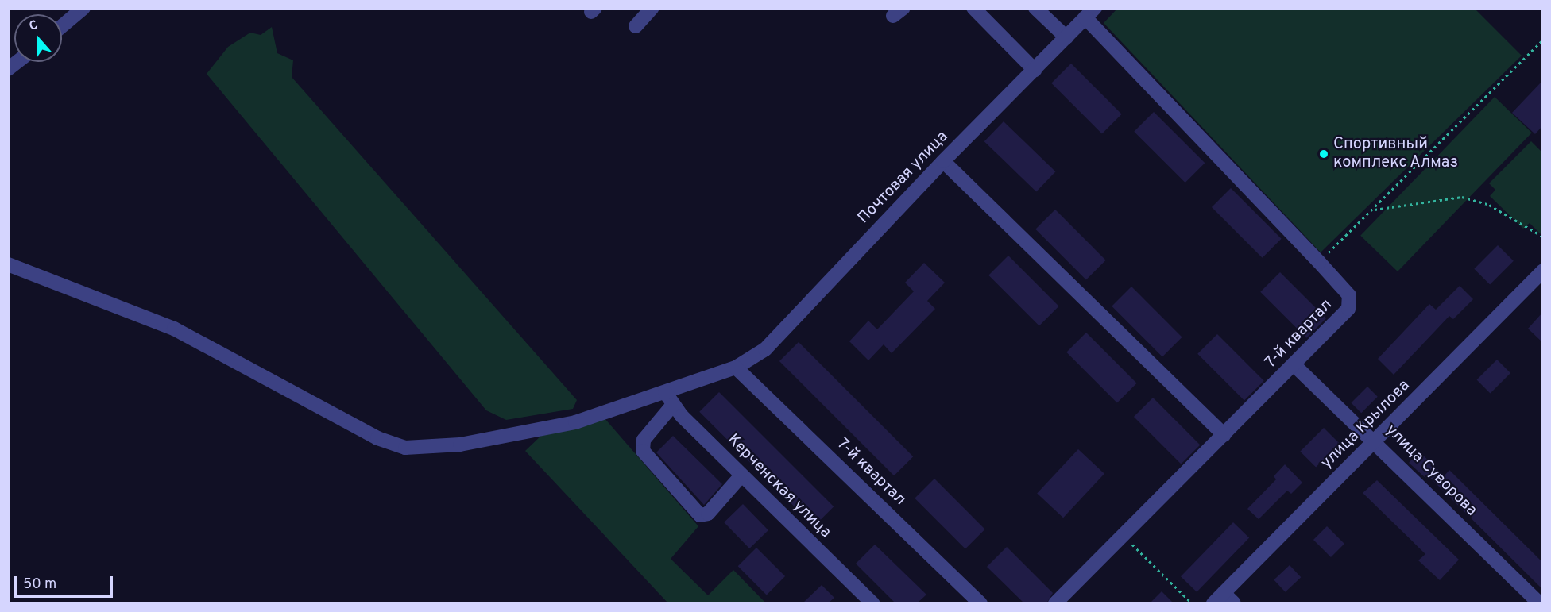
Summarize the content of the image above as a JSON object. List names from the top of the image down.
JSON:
{
  "streets": {
    "street": [
      "Почтовая улица",
      "7-й квартал",
      "улица Крылова",
      "улица Суворова",
      "Керченская улица"
    ]
  },
  "crossings": [
    ["Почтовая улица", "7-й квартал"],
    ["Почтовая улица", "Керченская улица"],
    ["7-й квартал", "улица Суворова"],
    ["улица Крылова", "улица Суворова"]
  ],
  "places": ["Спортивный комплекс Алмаз"],
  "scale_bar": "50 m",
  "north": "top"
}
